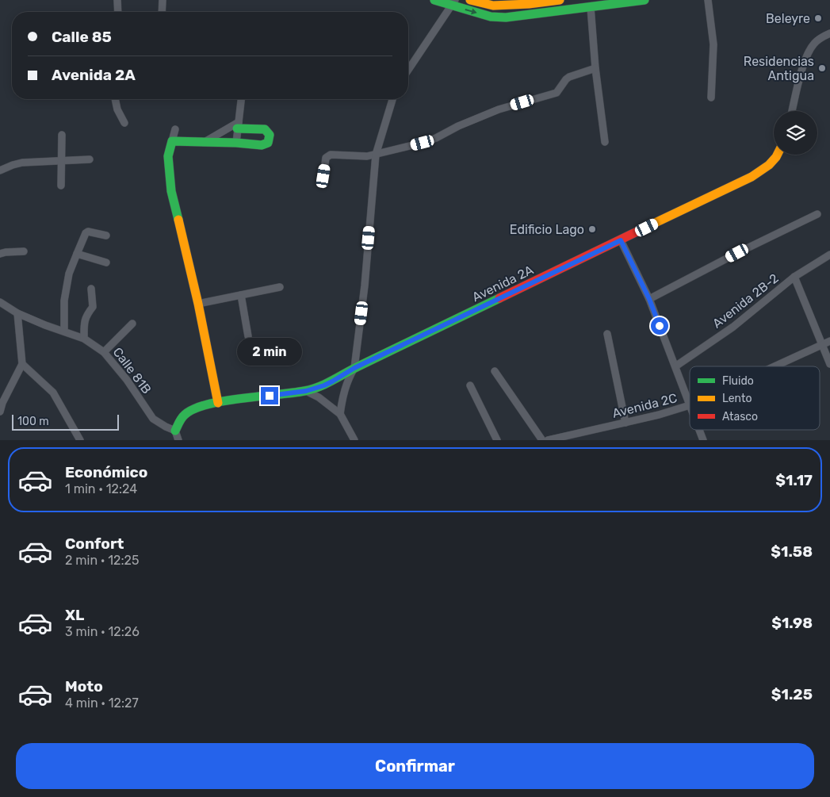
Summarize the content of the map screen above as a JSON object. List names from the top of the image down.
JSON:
{
  "streets": {
    "street": [
      "Avenida 2A",
      "Avenida 2B-2",
      "Calle 81B",
      "Avenida 2C"
    ]
  },
  "crossings": [
    ["Avenida 2A", "Calle 81B"]
  ],
  "places": ["Beleyre", "Residencias Antigua", "Edificio Lago"],
  "legend": ["Fluido", "Lento", "Atasco"],
  "scale_bar": "100 m",
  "page": {
    "banner": ["Calle 85", "Avenida 2A"],
    "bubble": "2 min",
    "scale": "100 m",
    "list": [
      {
        "name": "Económico",
        "note": "1 min · 12:24",
        "value": "$1.17"
      },
      {
        "name": "Confort",
        "note": "2 min · 12:25",
        "value": "$1.58"
      },
      {
        "name": "XL",
        "note": "3 min · 12:26",
        "value": "$1.98"
      },
      {
        "name": "Moto",
        "note": "4 min · 12:27",
        "value": "$1.25"
      }
    ],
    "buttons": "Confirmar"
  }
}
